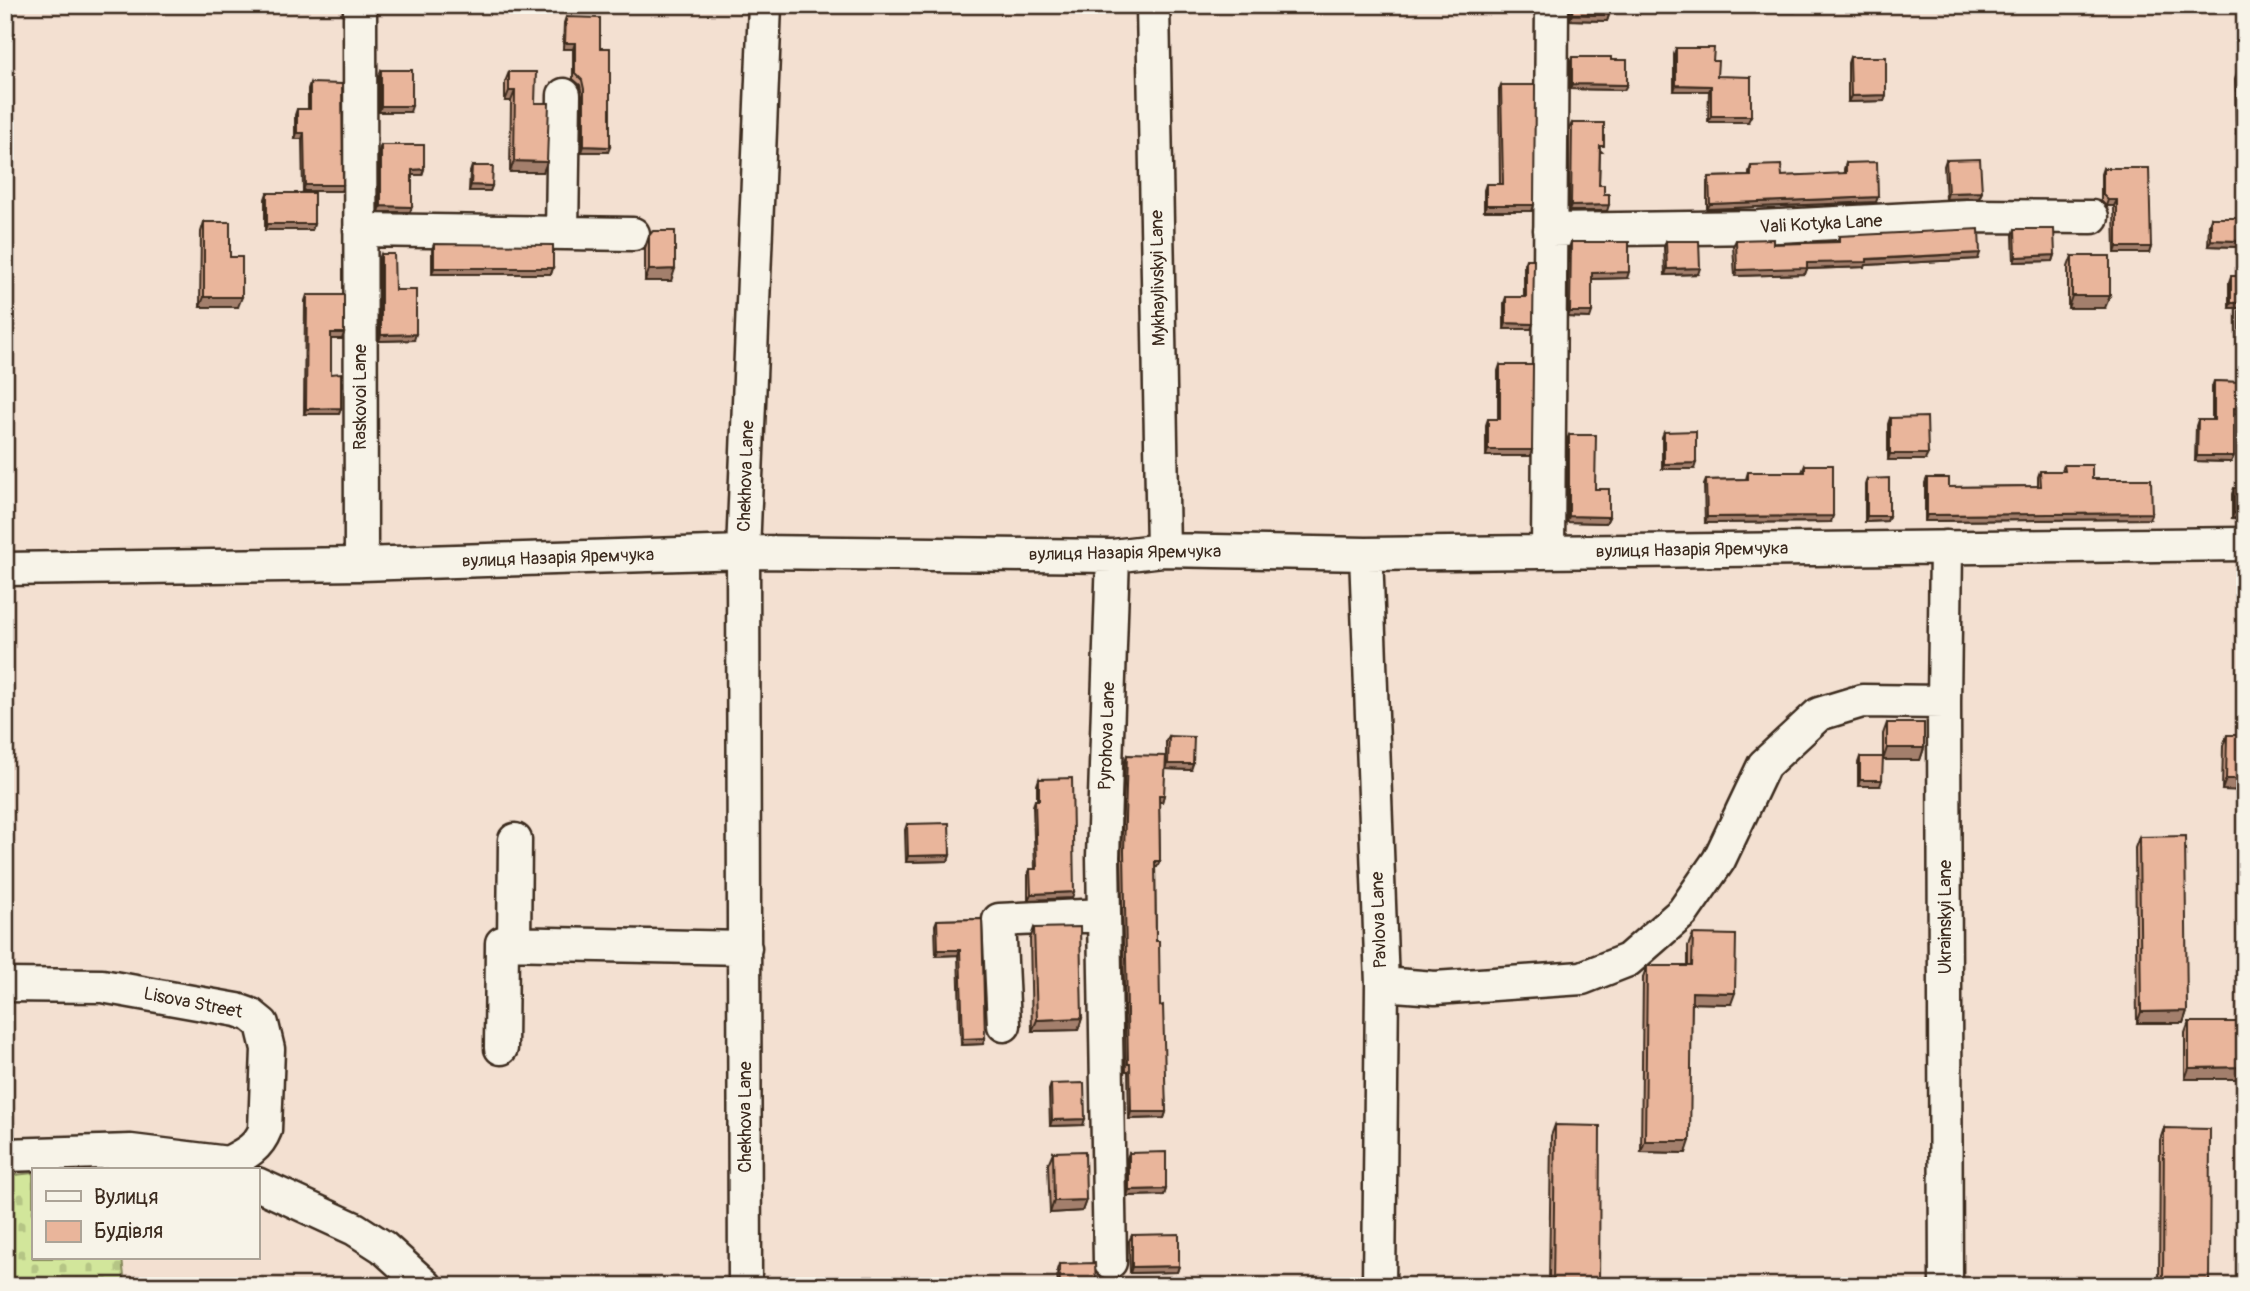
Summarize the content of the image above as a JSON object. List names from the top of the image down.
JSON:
{
  "streets": {
    "street": [
      "Vali Kotyka Lane",
      "Mykhaylivskyi Lane",
      "Raskovoi Lane",
      "Chekhova Lane",
      "вулиця Назарія Яремчука",
      "Pyrohova Lane",
      "Ukrainskyi Lane",
      "Pavlova Lane",
      "Lisova Street"
    ]
  },
  "crossings": [
    ["Mykhaylivskyi Lane", "вулиця Назарія Яремчука"],
    ["Raskovoi Lane", "вулиця Назарія Яремчука"],
    ["Chekhova Lane", "вулиця Назарія Яремчука"],
    ["вулиця Назарія Яремчука", "Pyrohova Lane"],
    ["вулиця Назарія Яремчука", "Ukrainskyi Lane"],
    ["вулиця Назарія Яремчука", "Pavlova Lane"]
  ],
  "legend": ["Вулиця", "Будівля"]
}
